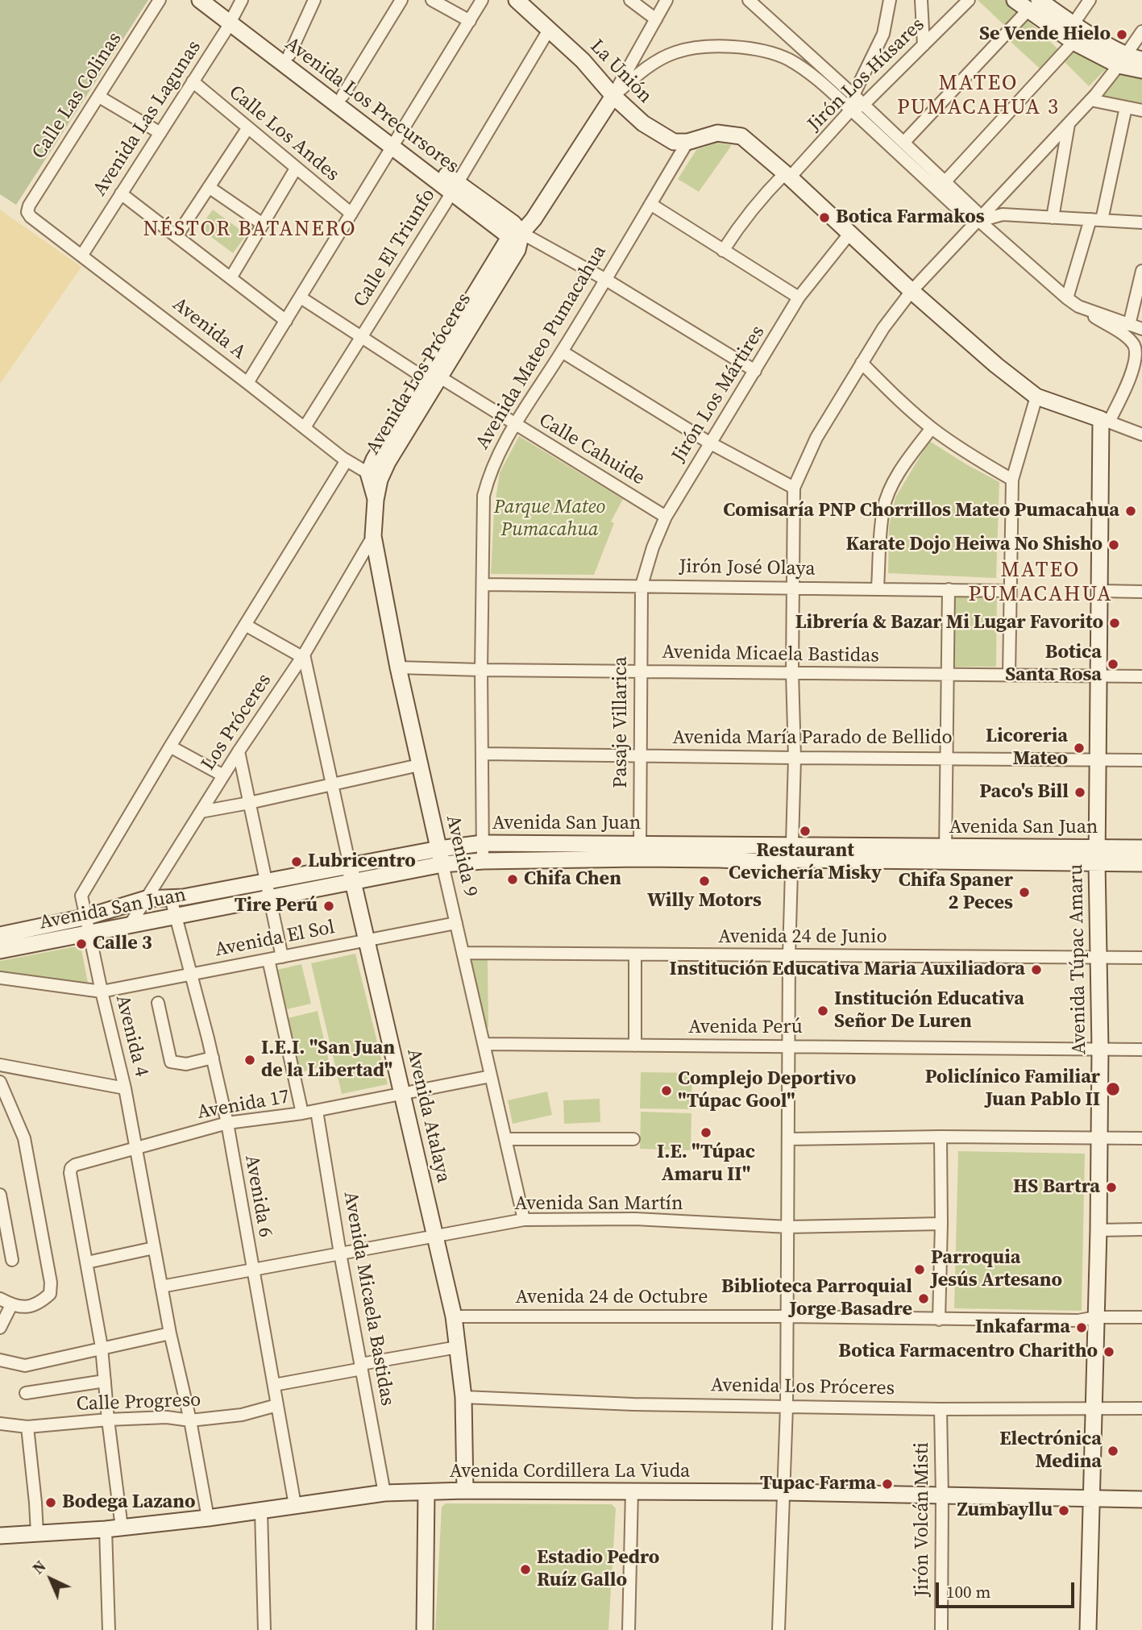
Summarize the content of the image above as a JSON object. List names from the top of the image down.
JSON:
{
  "streets": {
    "street": [
      "La Unión",
      "Jirón Los Húsares",
      "Calle Las Colinas",
      "Avenida Los Precursores",
      "Avenida Las Lagunas",
      "Calle Los Andes",
      "Calle El Triunfo",
      "Avenida A",
      "Avenida Mateo Pumacahua",
      "Avenida Los Próceres",
      "Jirón Los Mártires",
      "Calle Cahuide",
      "Jirón José Olaya",
      "Avenida Micaela Bastidas",
      "Los Próceres",
      "Pasaje Villarica",
      "Avenida María Parado de Bellido",
      "Avenida San Juan",
      "Avenida 9",
      "Avenida 24 de Junio",
      "Avenida El Sol",
      "Avenida Túpac Amaru",
      "Avenida Perú",
      "Avenida 4",
      "Avenida 17",
      "Avenida Atalaya",
      "Avenida 6",
      "Avenida San Martín",
      "Avenida 24 de Octubre",
      "Calle Progreso",
      "Avenida Cordillera La Viuda",
      "Jirón Volcán Misti"
    ]
  },
  "crossings": [
    ["La Unión", "Calle El Triunfo"],
    ["La Unión", "Avenida Mateo Pumacahua"],
    ["La Unión", "Avenida Los Próceres"],
    ["Calle Las Colinas", "Avenida A"],
    ["Avenida Los Precursores", "Avenida Las Lagunas"],
    ["Avenida Los Precursores", "Calle El Triunfo"],
    ["Avenida Los Precursores", "Avenida Mateo Pumacahua"],
    ["Avenida Los Precursores", "Avenida Los Próceres"],
    ["Avenida Los Precursores", "Jirón Los Mártires"],
    ["Avenida Las Lagunas", "Calle Los Andes"],
    ["Avenida Las Lagunas", "Avenida A"],
    ["Calle El Triunfo", "Avenida A"],
    ["Calle El Triunfo", "Calle Cahuide"],
    ["Avenida A", "Avenida Los Próceres"],
    ["Avenida A", "Avenida 4"],
    ["Avenida Mateo Pumacahua", "Calle Cahuide"],
    ["Avenida Mateo Pumacahua", "Jirón José Olaya"],
    ["Avenida Mateo Pumacahua", "Avenida Micaela Bastidas"],
    ["Avenida Mateo Pumacahua", "Avenida María Parado de Bellido"],
    ["Avenida Mateo Pumacahua", "Avenida San Juan"],
    ["Avenida Los Próceres", "Calle Cahuide"],
    ["Avenida Los Próceres", "Avenida 9"],
    ["Avenida Los Próceres", "Avenida Túpac Amaru"],
    ["Avenida Los Próceres", "Avenida Atalaya"],
    ["Avenida Los Próceres", "Jirón Volcán Misti"],
    ["Jirón Los Mártires", "Calle Cahuide"],
    ["Jirón Los Mártires", "Jirón José Olaya"],
    ["Jirón Los Mártires", "Pasaje Villarica"],
    ["Jirón José Olaya", "Pasaje Villarica"],
    ["Avenida Micaela Bastidas", "Pasaje Villarica"],
    ["Avenida Micaela Bastidas", "Avenida 9"],
    ["Avenida Micaela Bastidas", "Avenida Túpac Amaru"],
    ["Avenida Micaela Bastidas", "Avenida 17"],
    ["Avenida Micaela Bastidas", "Avenida San Martín"],
    ["Avenida Micaela Bastidas", "Avenida Cordillera La Viuda"],
    ["Los Próceres", "Avenida San Juan"],
    ["Los Próceres", "Avenida 9"],
    ["Los Próceres", "Avenida Atalaya"],
    ["Pasaje Villarica", "Avenida María Parado de Bellido"],
    ["Pasaje Villarica", "Avenida San Juan"],
    ["Avenida María Parado de Bellido", "Avenida Túpac Amaru"],
    ["Avenida San Juan", "Avenida 9"],
    ["Avenida San Juan", "Avenida Túpac Amaru"],
    ["Avenida San Juan", "Avenida 4"],
    ["Avenida San Juan", "Avenida Atalaya"],
    ["Avenida San Juan", "Avenida 6"],
    ["Avenida 9", "Avenida 24 de Junio"],
    ["Avenida 9", "Avenida El Sol"],
    ["Avenida 9", "Avenida Perú"],
    ["Avenida 9", "Avenida 17"],
    ["Avenida 9", "Avenida San Martín"],
    ["Avenida 24 de Junio", "Avenida Túpac Amaru"],
    ["Avenida El Sol", "Avenida 4"],
    ["Avenida El Sol", "Avenida Atalaya"],
    ["Avenida El Sol", "Avenida 6"],
    ["Avenida Túpac Amaru", "Avenida Perú"],
    ["Avenida Túpac Amaru", "Avenida 24 de Octubre"],
    ["Avenida Túpac Amaru", "Avenida Cordillera La Viuda"],
    ["Avenida 4", "Avenida 17"],
    ["Avenida 4", "Avenida San Martín"],
    ["Avenida 4", "Calle Progreso"],
    ["Avenida 4", "Avenida Cordillera La Viuda"],
    ["Avenida 17", "Avenida Atalaya"],
    ["Avenida 17", "Avenida 6"],
    ["Avenida Atalaya", "Avenida San Martín"],
    ["Avenida Atalaya", "Avenida 24 de Octubre"],
    ["Avenida Atalaya", "Avenida Cordillera La Viuda"],
    ["Avenida 6", "Avenida San Martín"],
    ["Avenida 6", "Calle Progreso"],
    ["Avenida 6", "Avenida Cordillera La Viuda"],
    ["Avenida Cordillera La Viuda", "Jirón Volcán Misti"]
  ],
  "districts": ["MATEO PUMACAHUA 3", "NÉSTOR BATANERO", "MATEO PUMACAHUA"],
  "parks": ["Parque Mateo Pumacahua"],
  "places": [
    "Se Vende Hielo",
    "Botica Farmakos",
    "Comisaría PNP Chorrillos Mateo Pumacahua",
    "Karate Dojo Heiwa No Shisho",
    "Librería & Bazar Mi Lugar Favorito",
    "Botica Santa Rosa",
    "Licoreria Mateo",
    "Paco's Bill",
    "Restaurant Cevichería Misky",
    "Lubricentro",
    "Chifa Chen",
    "Willy Motors",
    "Chifa Spaner 2 Peces",
    "Tire Perú",
    "Calle 3",
    "Institución Educativa Maria Auxiliadora",
    "Institución Educativa Señor De Luren",
    "I.E.I. \"San Juan de la Libertad\"",
    "Policlínico Familiar Juan Pablo II",
    "Complejo Deportivo \"Túpac Gool\"",
    "I.E. \"Túpac Amaru II\"",
    "HS Bartra",
    "Parroquia Jesús Artesano",
    "Biblioteca Parroquial Jorge Basadre",
    "Inkafarma",
    "Botica Farmacentro Charitho",
    "Electrónica Medina",
    "Tupac Farma",
    "Bodega Lazano",
    "Zumbayllu",
    "Estadio Pedro Ruíz Gallo"
  ],
  "scale_bar": "100 m",
  "north": "top left"
}
